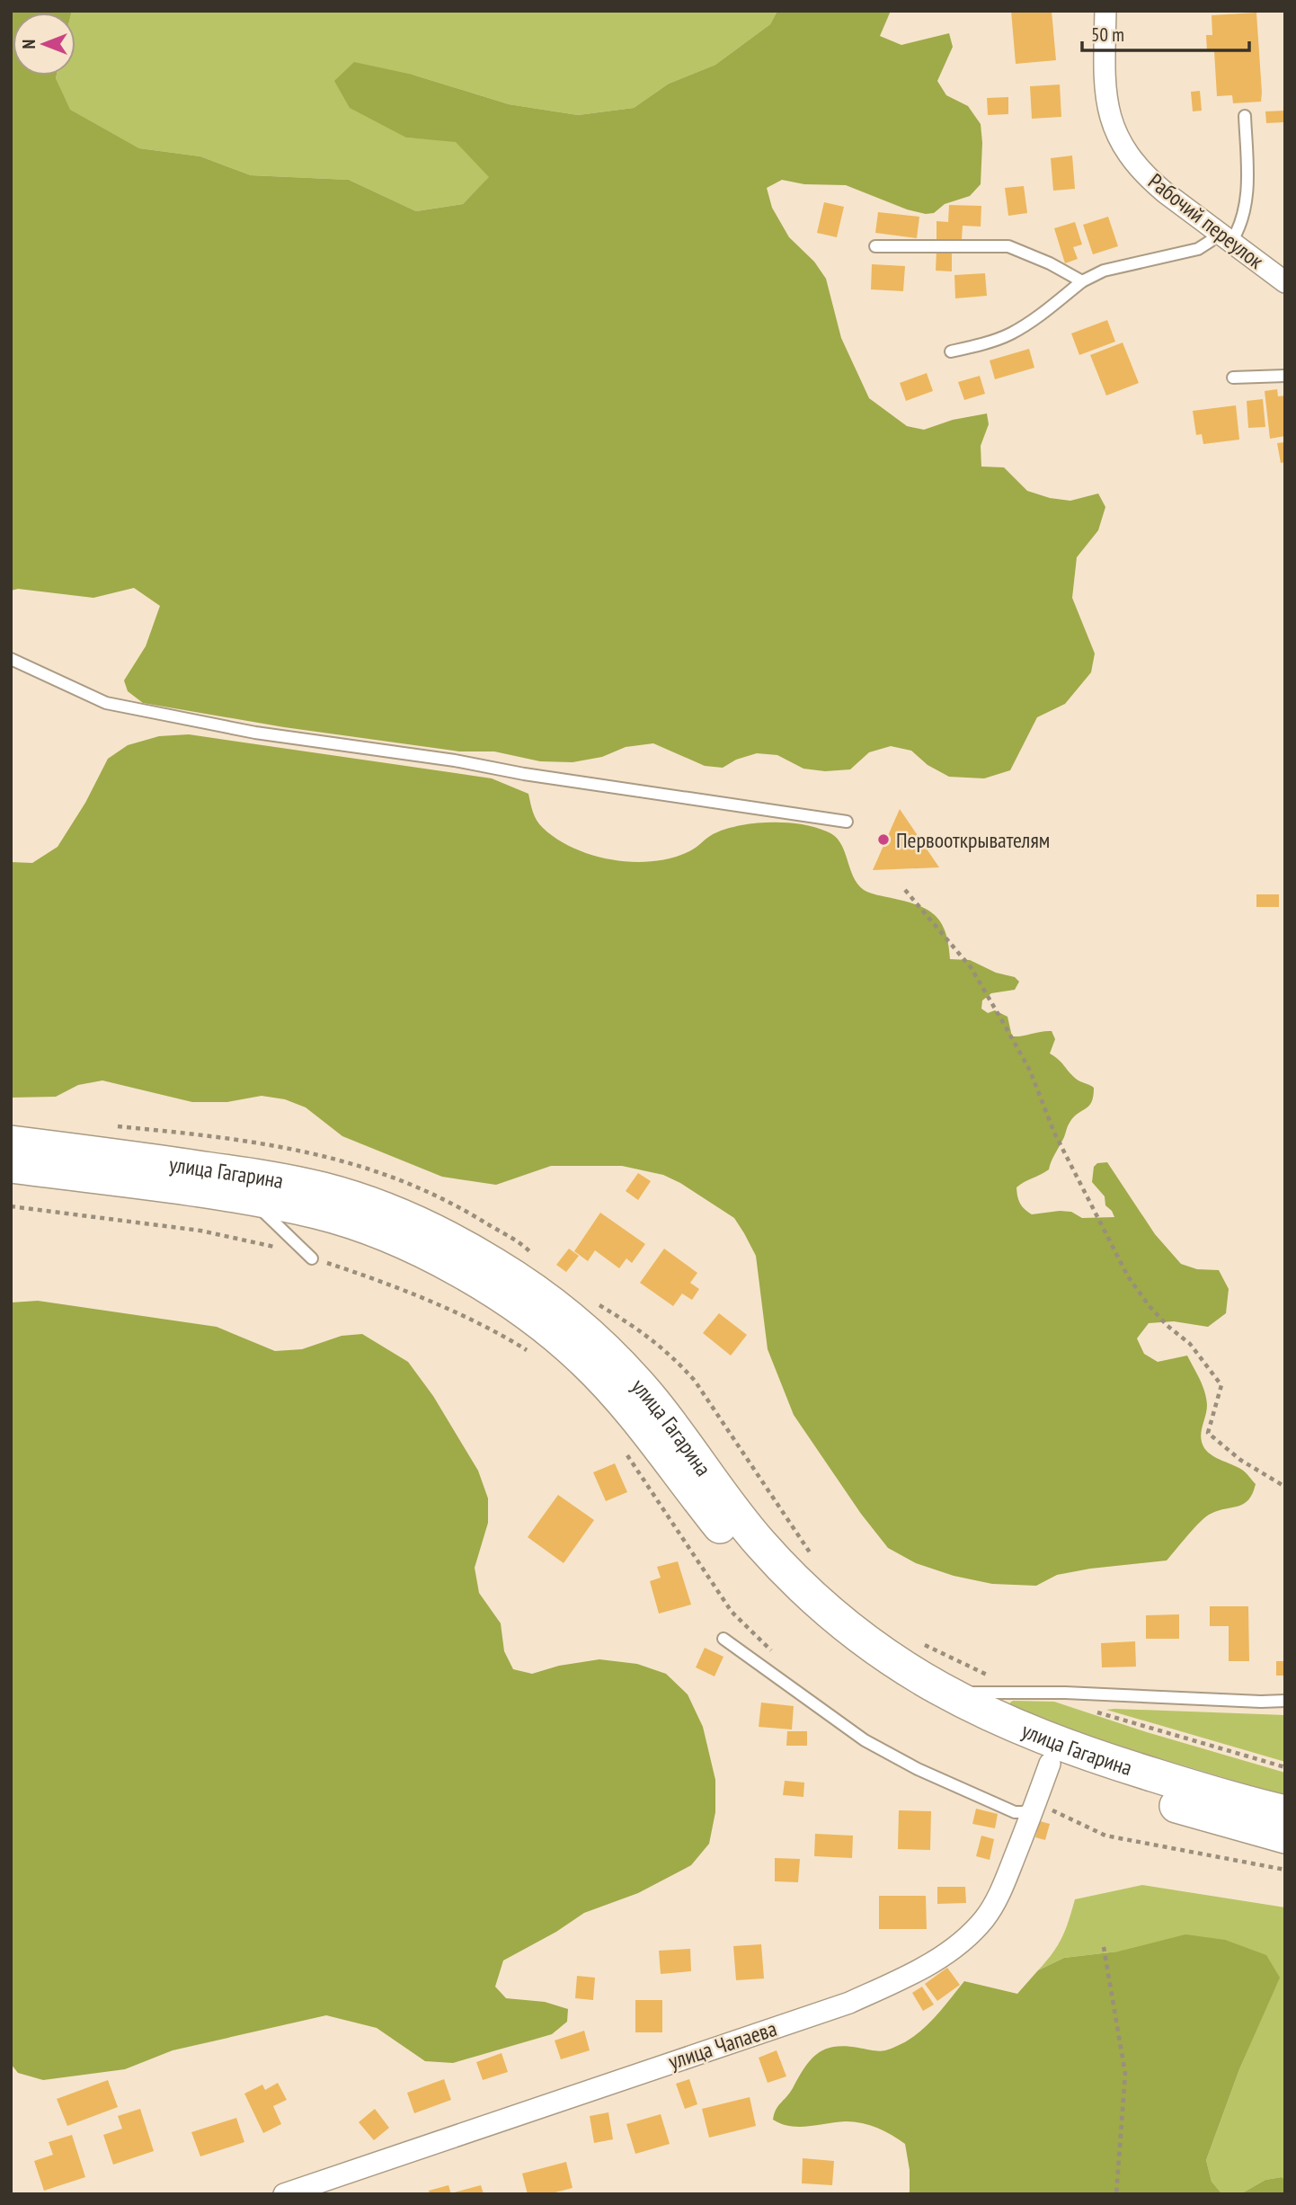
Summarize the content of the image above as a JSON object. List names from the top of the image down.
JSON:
{
  "streets": {
    "main road": ["улица Гагарина"],
    "street": ["Рабочий переулок", "улица Чапаева"]
  },
  "crossings": [
    ["улица Гагарина", "улица Чапаева"]
  ],
  "places": ["Первооткрывателям"],
  "scale_bar": "50 m",
  "north": "left"
}
